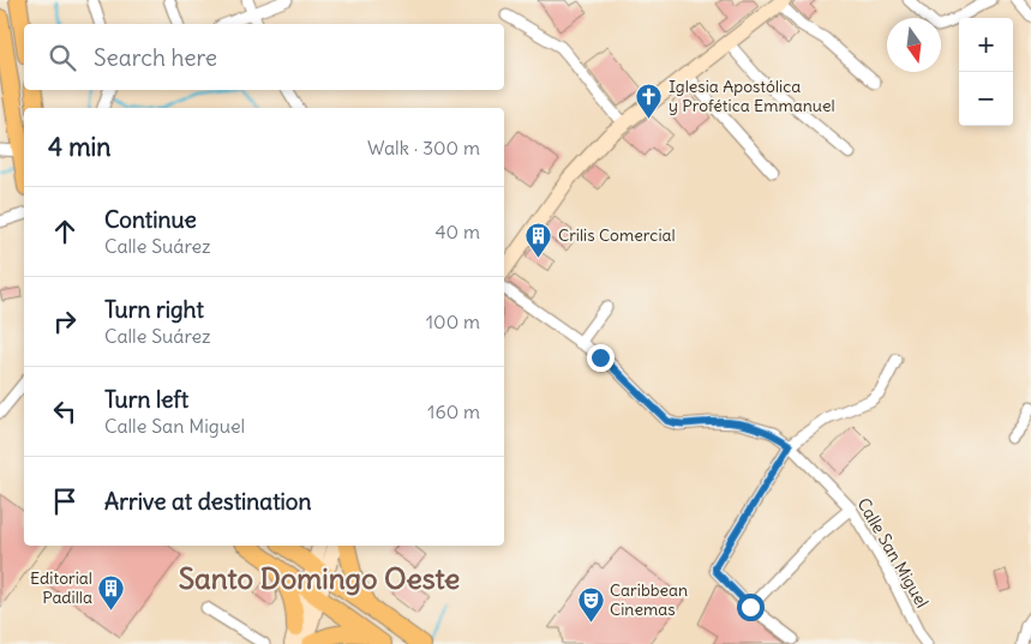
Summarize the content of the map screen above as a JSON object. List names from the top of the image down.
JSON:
{
  "streets": {
    "street": ["Calle San Miguel"]
  },
  "districts": ["Santo Domingo Oeste"],
  "places": {
    "church": ["Iglesia Apostólica y Profética Emmanuel"],
    "building": ["Crilis Comercial", "Editorial Padilla"],
    "theatre": ["Caribbean Cinemas"]
  },
  "north": "bottom",
  "page": {
    "map_buttons": ["+", "−"],
    "search": "Search here",
    "heading": ["4 min", "Walk · 300 m"],
    "list": [
      ["Continue", "Calle Suárez", "40 m"],
      ["Turn right", "Calle Suárez", "100 m"],
      ["Turn left", "Calle San Miguel", "160 m"],
      "Arrive at destination"
    ]
  }
}
